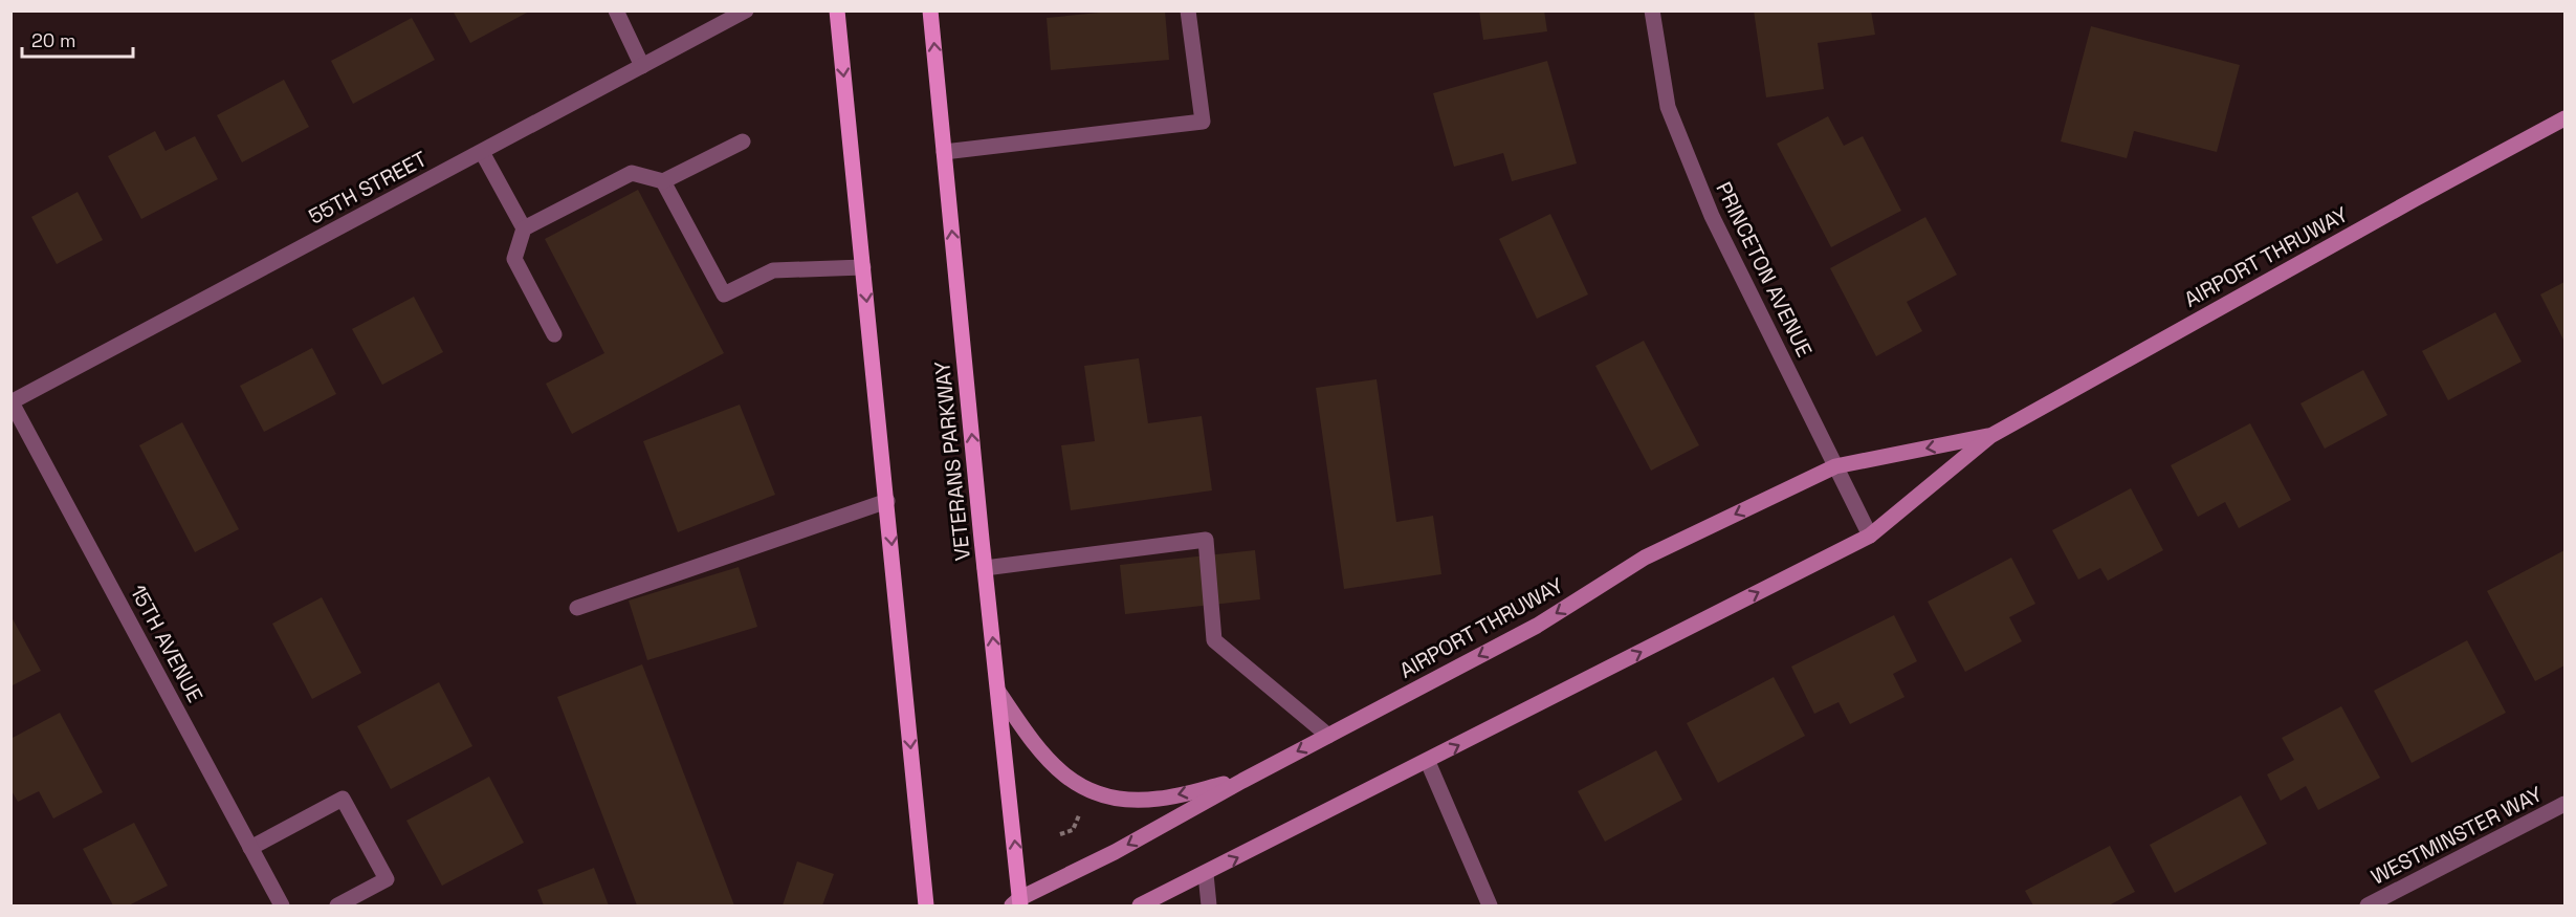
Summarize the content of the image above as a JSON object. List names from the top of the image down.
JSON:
{
  "streets": {
    "main road": ["AIRPORT THRUWAY", "VETERANS PARKWAY"],
    "street": [
      "55TH STREET",
      "PRINCETON AVENUE",
      "15TH AVENUE",
      "WESTMINSTER WAY"
    ]
  },
  "crossings": [
    ["55TH STREET", "15TH AVENUE"],
    ["AIRPORT THRUWAY", "PRINCETON AVENUE"],
    ["AIRPORT THRUWAY", "VETERANS PARKWAY"]
  ],
  "scale_bar": "20 m"
}
